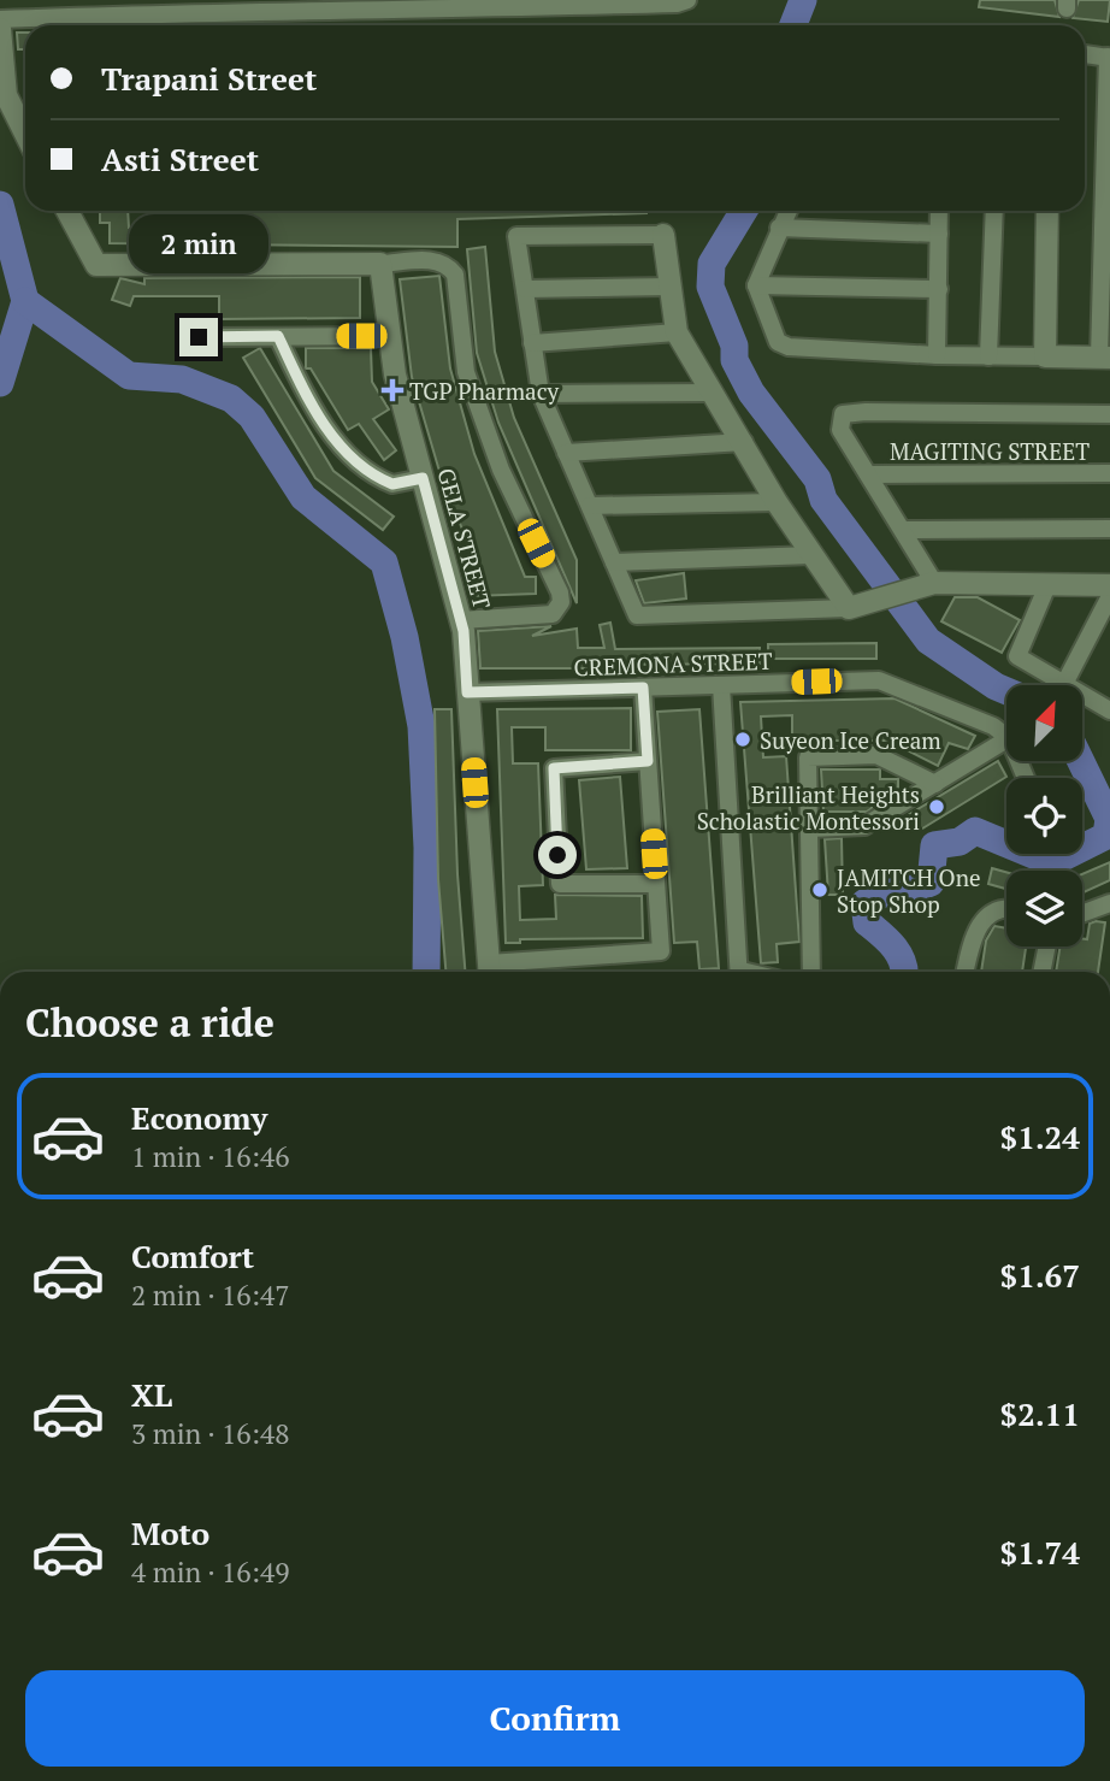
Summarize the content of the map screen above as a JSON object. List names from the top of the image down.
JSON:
{
  "streets": {
    "street": ["MAGITING STREET", "GELA STREET", "CREMONA STREET"]
  },
  "crossings": [
    ["GELA STREET", "CREMONA STREET"]
  ],
  "places": {
    "health": ["TGP Pharmacy"],
    "other": ["Suyeon Ice Cream", "Brilliant Heights Scholastic Montessori", "JAMITCH One Stop Shop"]
  },
  "north": "top right",
  "page": {
    "banner": ["Trapani Street", "Asti Street"],
    "bubble": "2 min",
    "heading": "Choose a ride",
    "list": [
      {
        "name": "Economy",
        "note": "1 min · 16:46",
        "value": "$1.24"
      },
      {
        "name": "Comfort",
        "note": "2 min · 16:47",
        "value": "$1.67"
      },
      {
        "name": "XL",
        "note": "3 min · 16:48",
        "value": "$2.11"
      },
      {
        "name": "Moto",
        "note": "4 min · 16:49",
        "value": "$1.74"
      }
    ],
    "buttons": "Confirm"
  }
}
